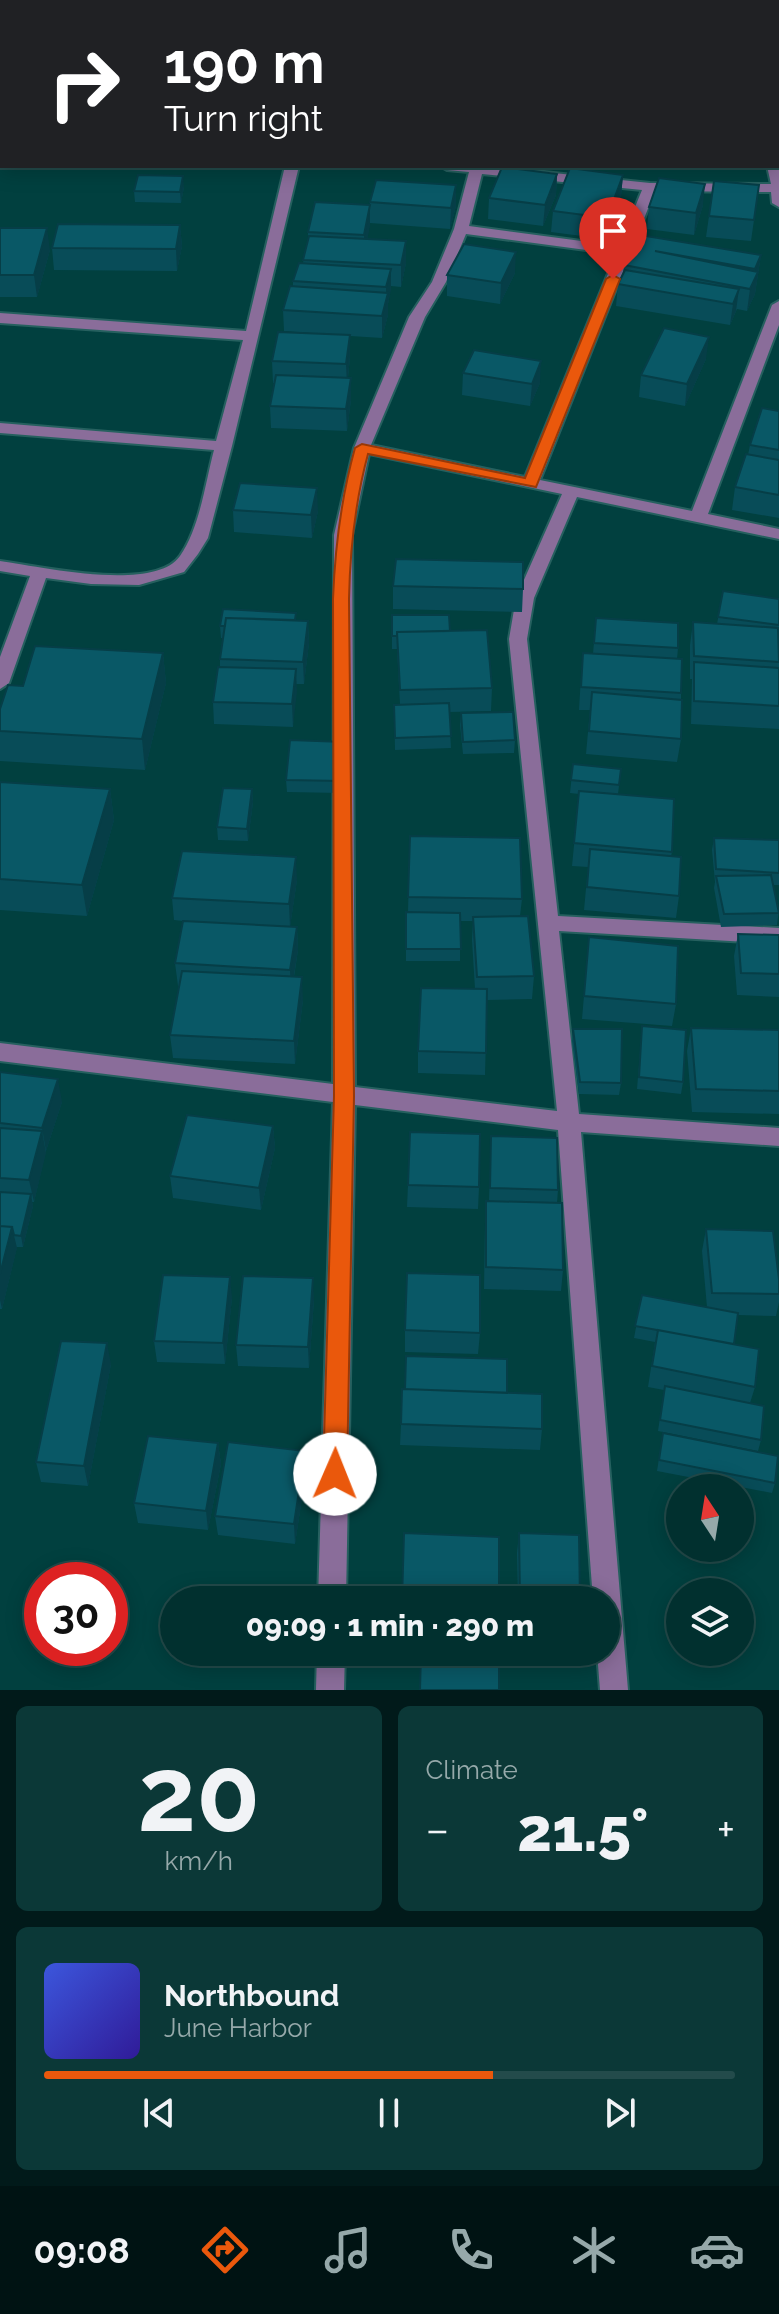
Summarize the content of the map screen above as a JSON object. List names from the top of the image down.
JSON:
{
  "north": "top",
  "page": {
    "turn": ["190 m", "Turn right"],
    "limit": "30",
    "trip": "09:09 · 1 min · 290 m",
    "tile": [
      ["20", "km/h"],
      "Climate"
    ],
    "heat": ["−", "21.5°", "+"],
    "song": ["Northbound", "June Harbor"],
    "tabs": "09:08"
  }
}
